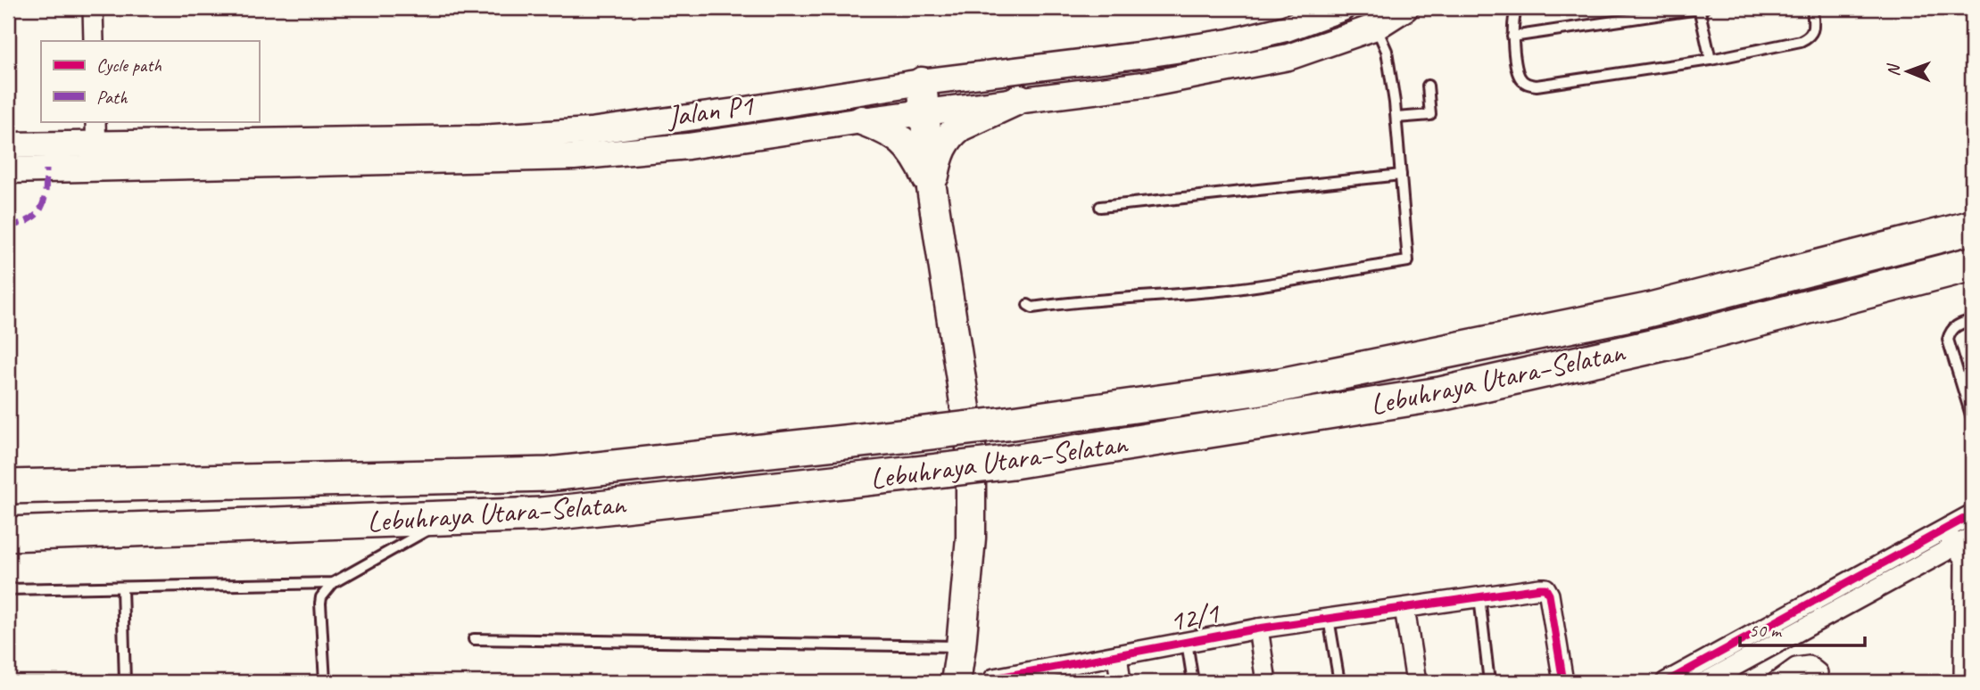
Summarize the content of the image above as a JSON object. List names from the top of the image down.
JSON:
{
  "streets": {
    "highway": ["Lebuhraya Utara–Selatan"],
    "main road": ["Jalan P1"],
    "street": ["12/1"]
  },
  "legend": ["Cycle path", "Path"],
  "scale_bar": "50 m",
  "north": "left"
}
